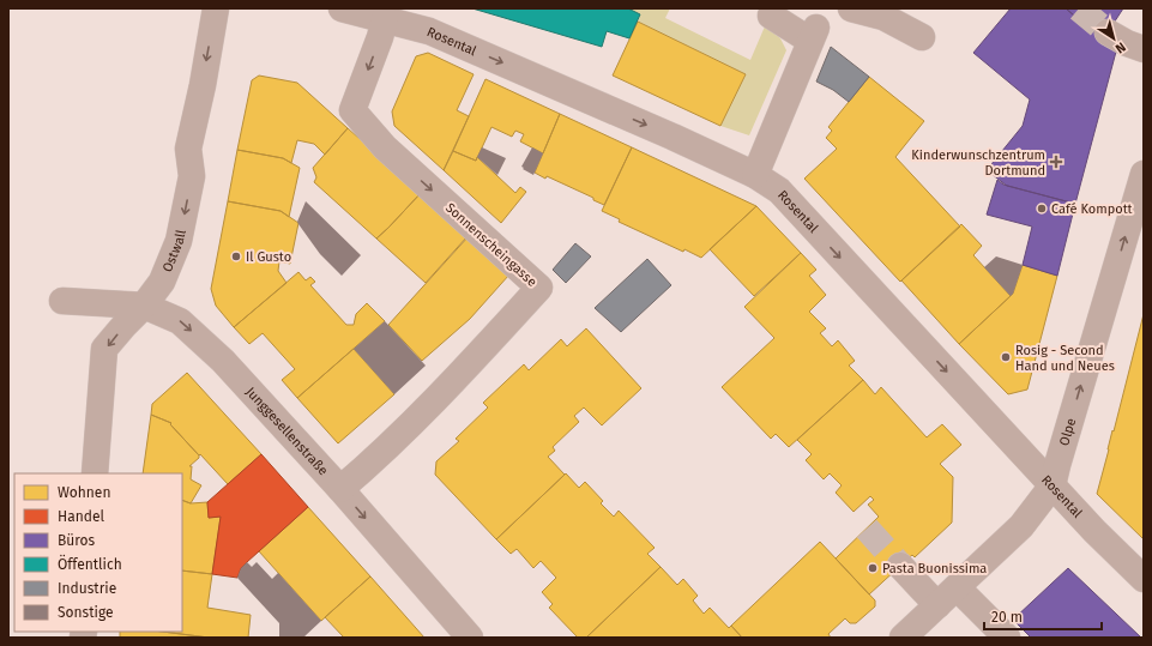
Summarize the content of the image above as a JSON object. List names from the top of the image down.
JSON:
{
  "streets": {
    "street": [
      "Rosental",
      "Sonnenscheingasse",
      "Ostwall",
      "Junggesellenstraße",
      "Olpe"
    ]
  },
  "crossings": [
    ["Rosental", "Sonnenscheingasse"],
    ["Rosental", "Olpe"],
    ["Sonnenscheingasse", "Junggesellenstraße"],
    ["Ostwall", "Junggesellenstraße"]
  ],
  "one_way": [
    "Rosental",
    "Ostwall",
    "Junggesellenstraße",
    "Olpe"
  ],
  "places": {
    "health": ["Kinderwunschzentrum Dortmund"],
    "other": [
      "Café Kompott",
      "Il Gusto",
      "Rosig - Second Hand und Neues",
      "Pasta Buonissima"
    ]
  },
  "legend": [
    "Wohnen",
    "Handel",
    "Büros",
    "Öffentlich",
    "Industrie",
    "Sonstige"
  ],
  "scale_bar": "20 m",
  "north": "bottom right"
}
